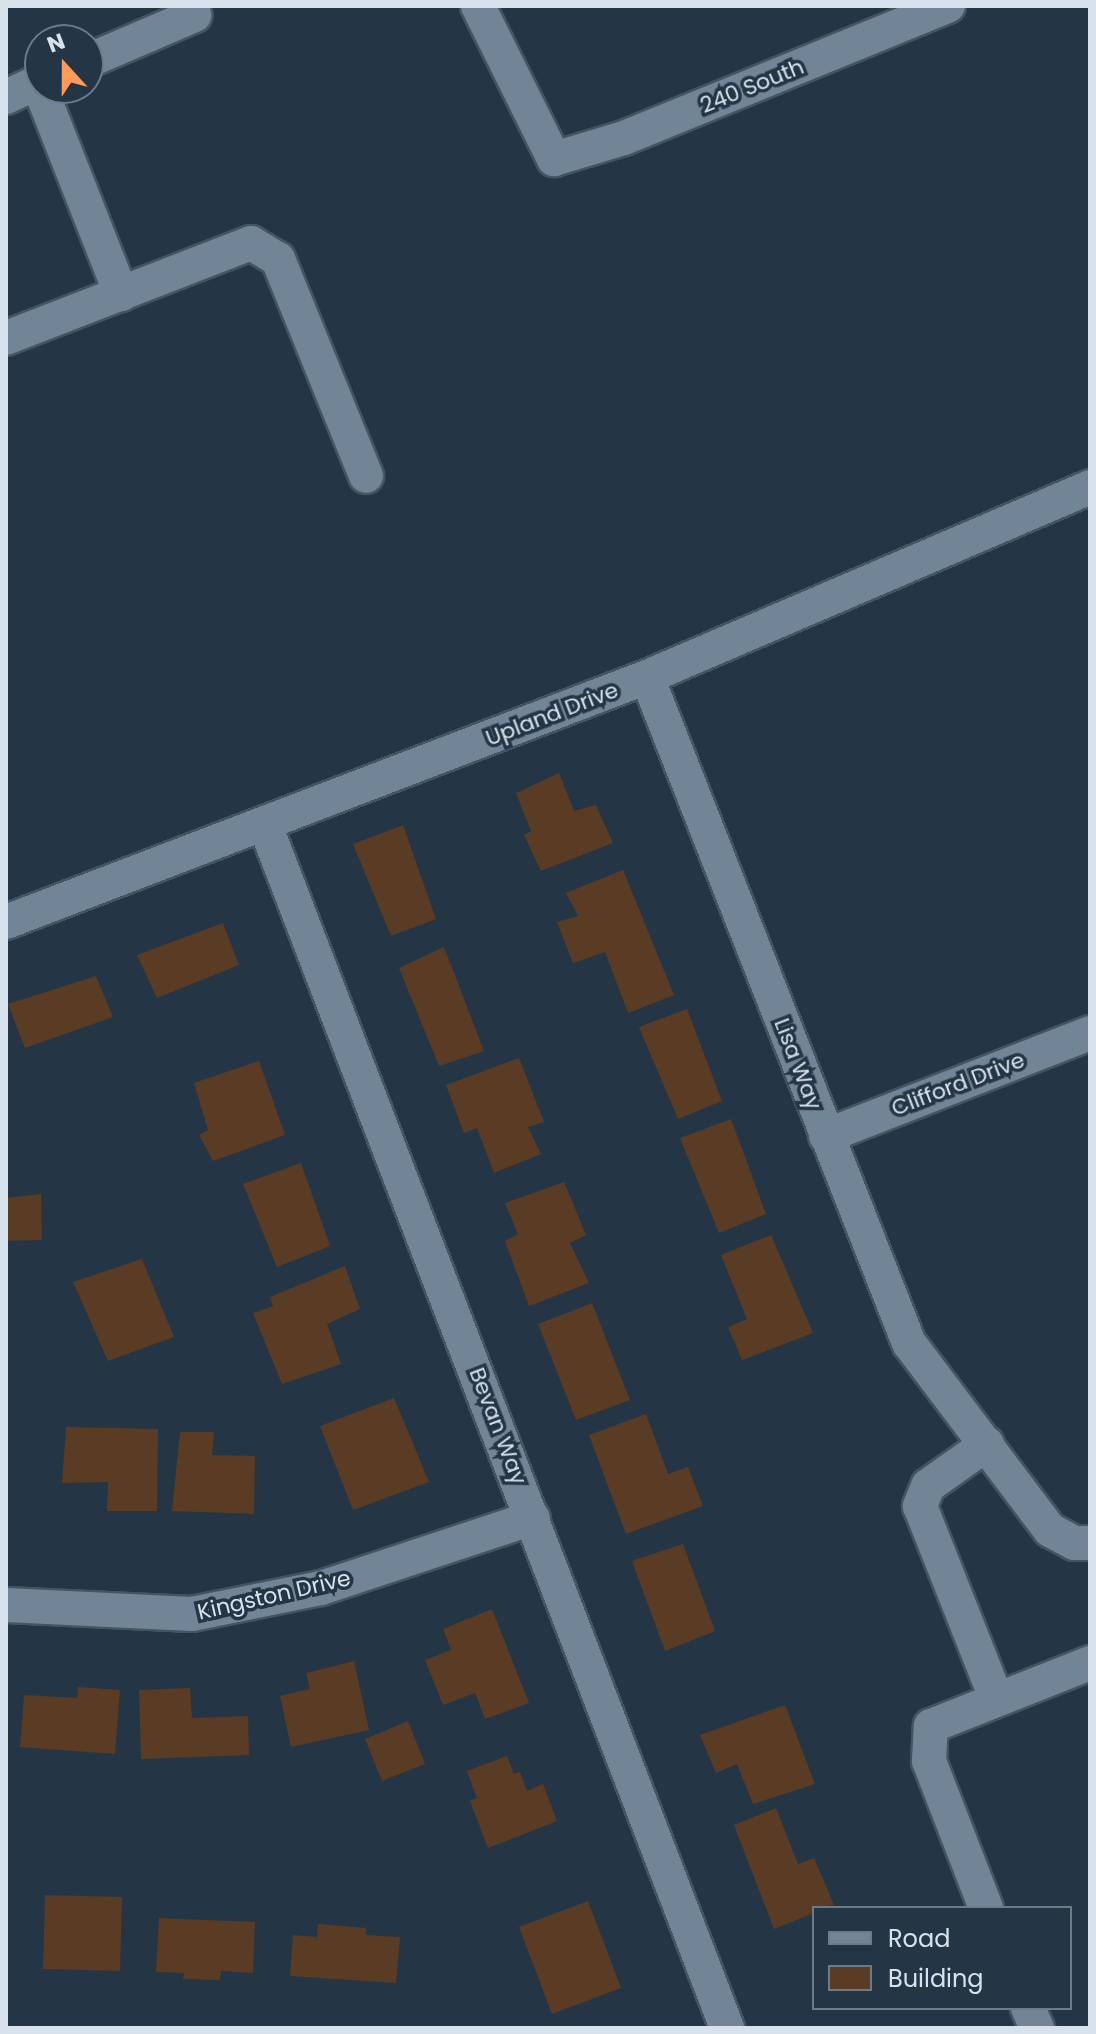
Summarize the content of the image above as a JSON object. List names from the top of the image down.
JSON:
{
  "streets": {
    "street": [
      "240 South",
      "Upland Drive",
      "Lisa Way",
      "Clifford Drive",
      "Bevan Way",
      "Kingston Drive"
    ]
  },
  "crossings": [
    ["Upland Drive", "Lisa Way"],
    ["Upland Drive", "Bevan Way"],
    ["Lisa Way", "Clifford Drive"],
    ["Bevan Way", "Kingston Drive"]
  ],
  "legend": ["Road", "Building"],
  "north": "top"
}
